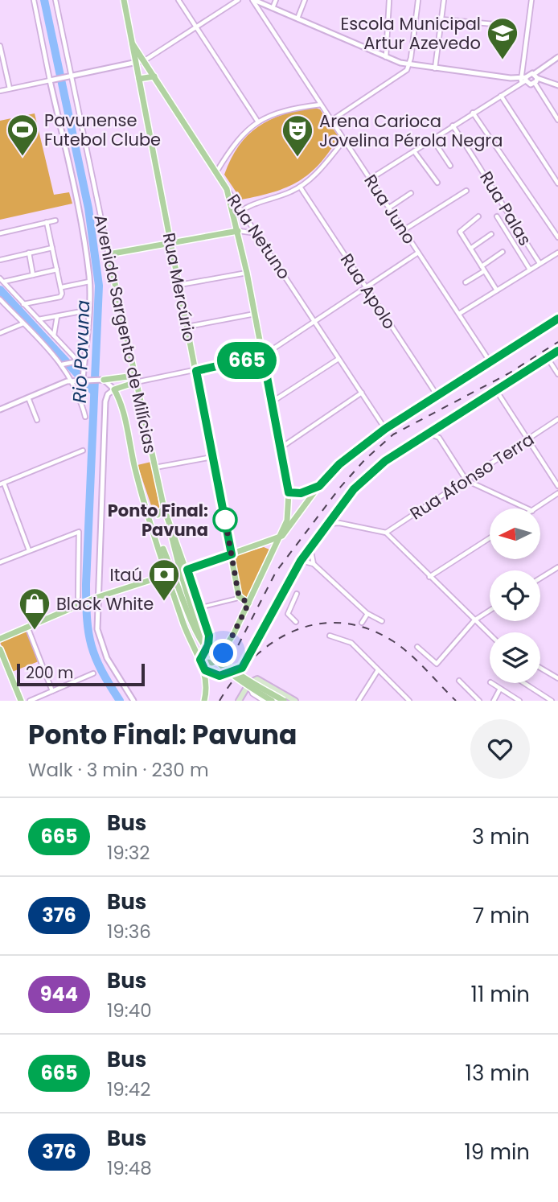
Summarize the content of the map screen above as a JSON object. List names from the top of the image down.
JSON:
{
  "streets": {
    "main road": ["Rua Netuno", "Rua Mercúrio", "Avenida Sargento de Milícias"],
    "street": [
      "Rua Palas",
      "Rua Juno",
      "Rua Apolo",
      "Rua Afonso Terra"
    ]
  },
  "crossings": [
    ["Rua Palas", "Rua Juno"],
    ["Rua Netuno", "Rua Mercúrio"]
  ],
  "water": ["Rio Pavuna"],
  "places": {
    "school or university": ["Escola Municipal Artur Azevedo"],
    "sports": ["Pavunense Futebol Clube"],
    "theatre": ["Arena Carioca Jovelina Pérola Negra"],
    "other": ["Ponto Final: Pavuna"],
    "bank": ["Itaú"],
    "shop": ["Black White"]
  },
  "lines": ["bus line 665"],
  "scale_bar": "200 m",
  "north": "left",
  "page": {
    "on_map": "665",
    "scale": "200 m",
    "heading": ["Ponto Final: Pavuna", "Walk · 3 min · 230 m"],
    "list": [
      {
        "mark": "665",
        "name": "Bus",
        "note": "19:32",
        "value": "3 min"
      },
      {
        "mark": "376",
        "name": "Bus",
        "note": "19:36",
        "value": "7 min"
      },
      {
        "mark": "944",
        "name": "Bus",
        "note": "19:40",
        "value": "11 min"
      },
      {
        "mark": "665",
        "name": "Bus",
        "note": "19:42",
        "value": "13 min"
      },
      {
        "mark": "376",
        "name": "Bus",
        "note": "19:48",
        "value": "19 min"
      }
    ]
  }
}
